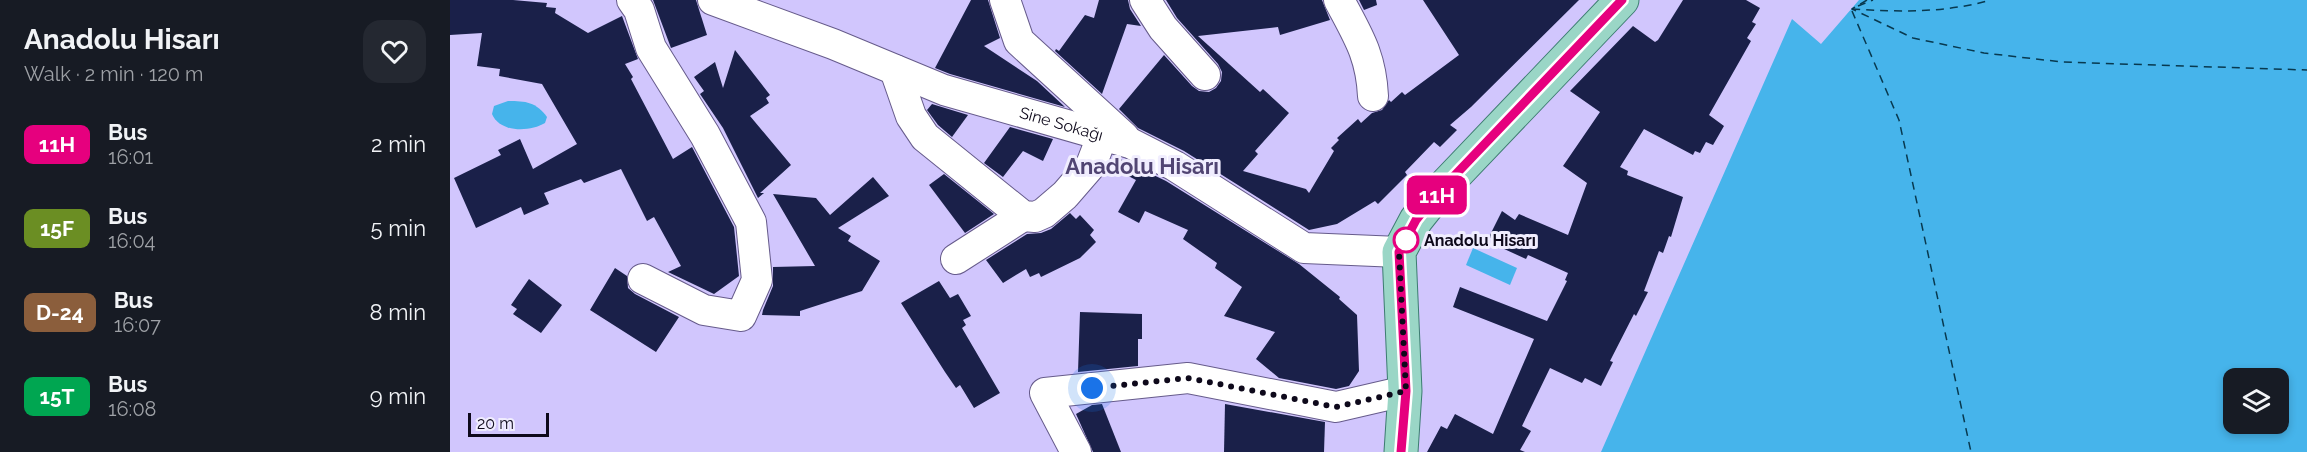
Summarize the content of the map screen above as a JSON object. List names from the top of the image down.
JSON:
{
  "streets": {
    "street": ["Sine Sokağı"]
  },
  "districts": ["Anadolu Hisarı"],
  "places": ["Anadolu Hisarı"],
  "lines": ["bus line 11H"],
  "scale_bar": "20 m",
  "page": {
    "heading": ["Anadolu Hisarı", "Walk · 2 min · 120 m"],
    "on_map": "11H",
    "list": [
      {
        "mark": "11H",
        "name": "Bus",
        "note": "16:01",
        "value": "2 min"
      },
      {
        "mark": "15F",
        "name": "Bus",
        "note": "16:04",
        "value": "5 min"
      },
      {
        "mark": "D-24",
        "name": "Bus",
        "note": "16:07",
        "value": "8 min"
      },
      {
        "mark": "15T",
        "name": "Bus",
        "note": "16:08",
        "value": "9 min"
      }
    ],
    "scale": "20 m"
  }
}
